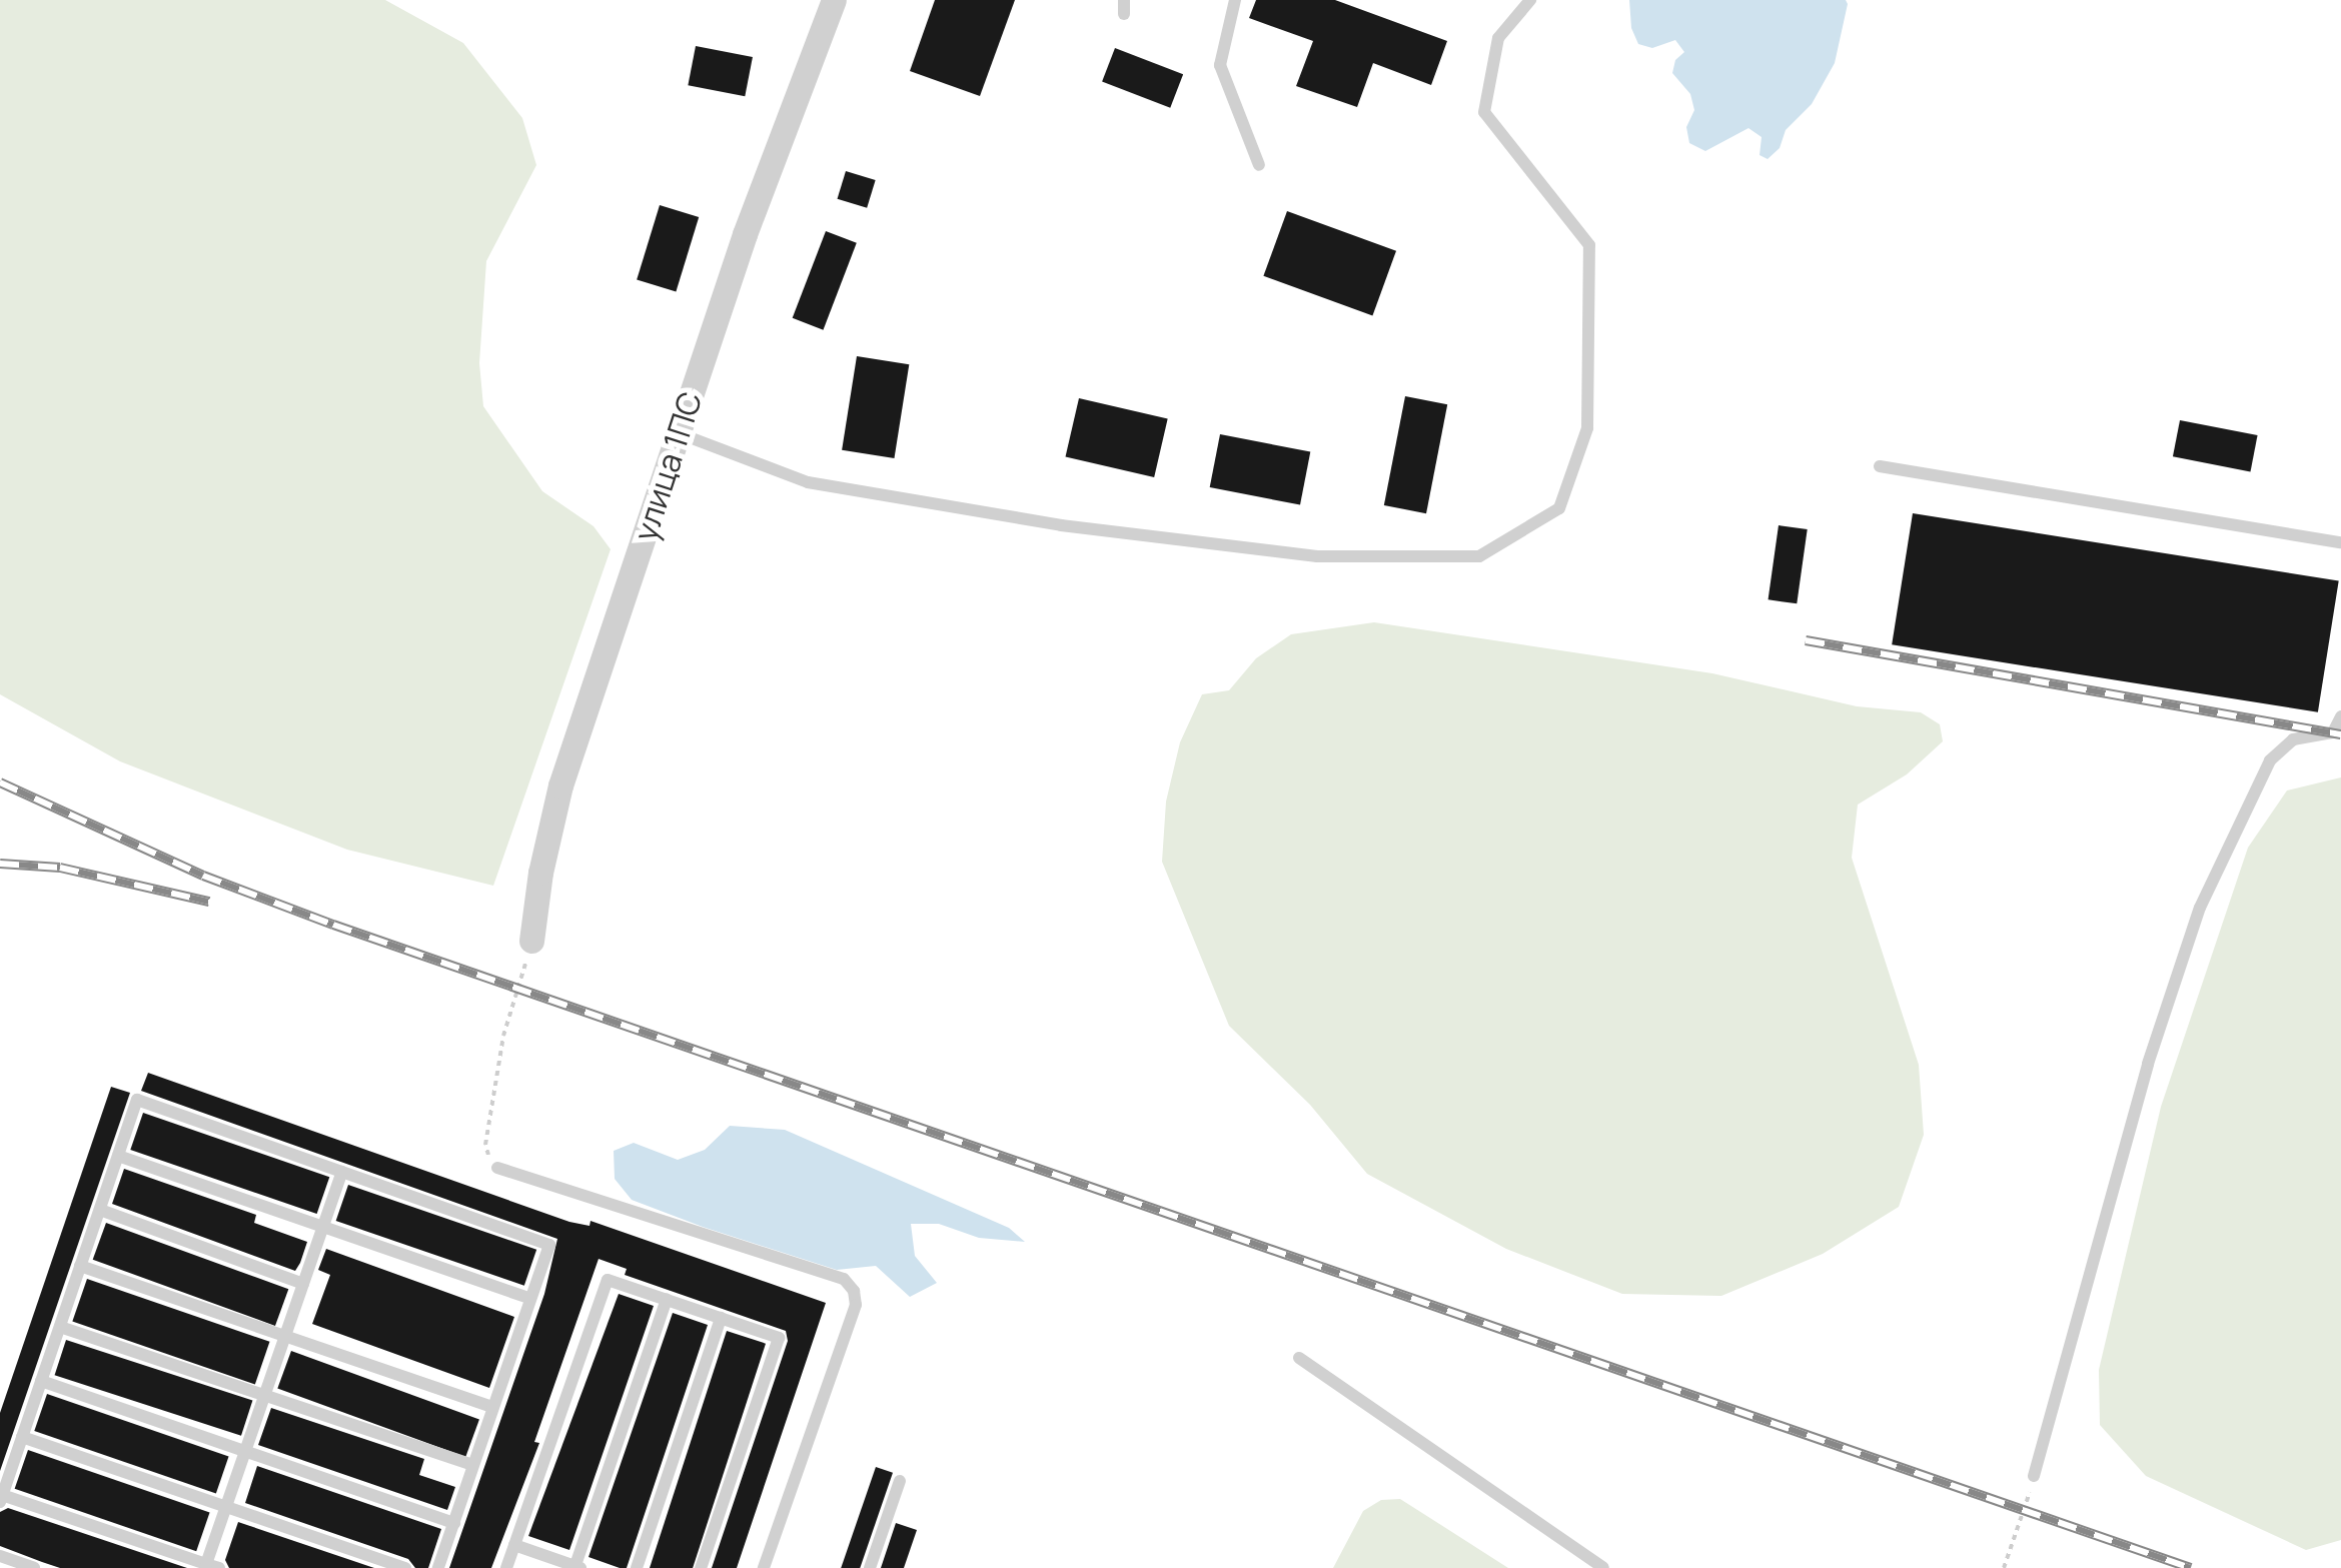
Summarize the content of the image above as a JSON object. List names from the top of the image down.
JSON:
{
  "streets": {
    "street": ["улица 1ПС"]
  }
}
